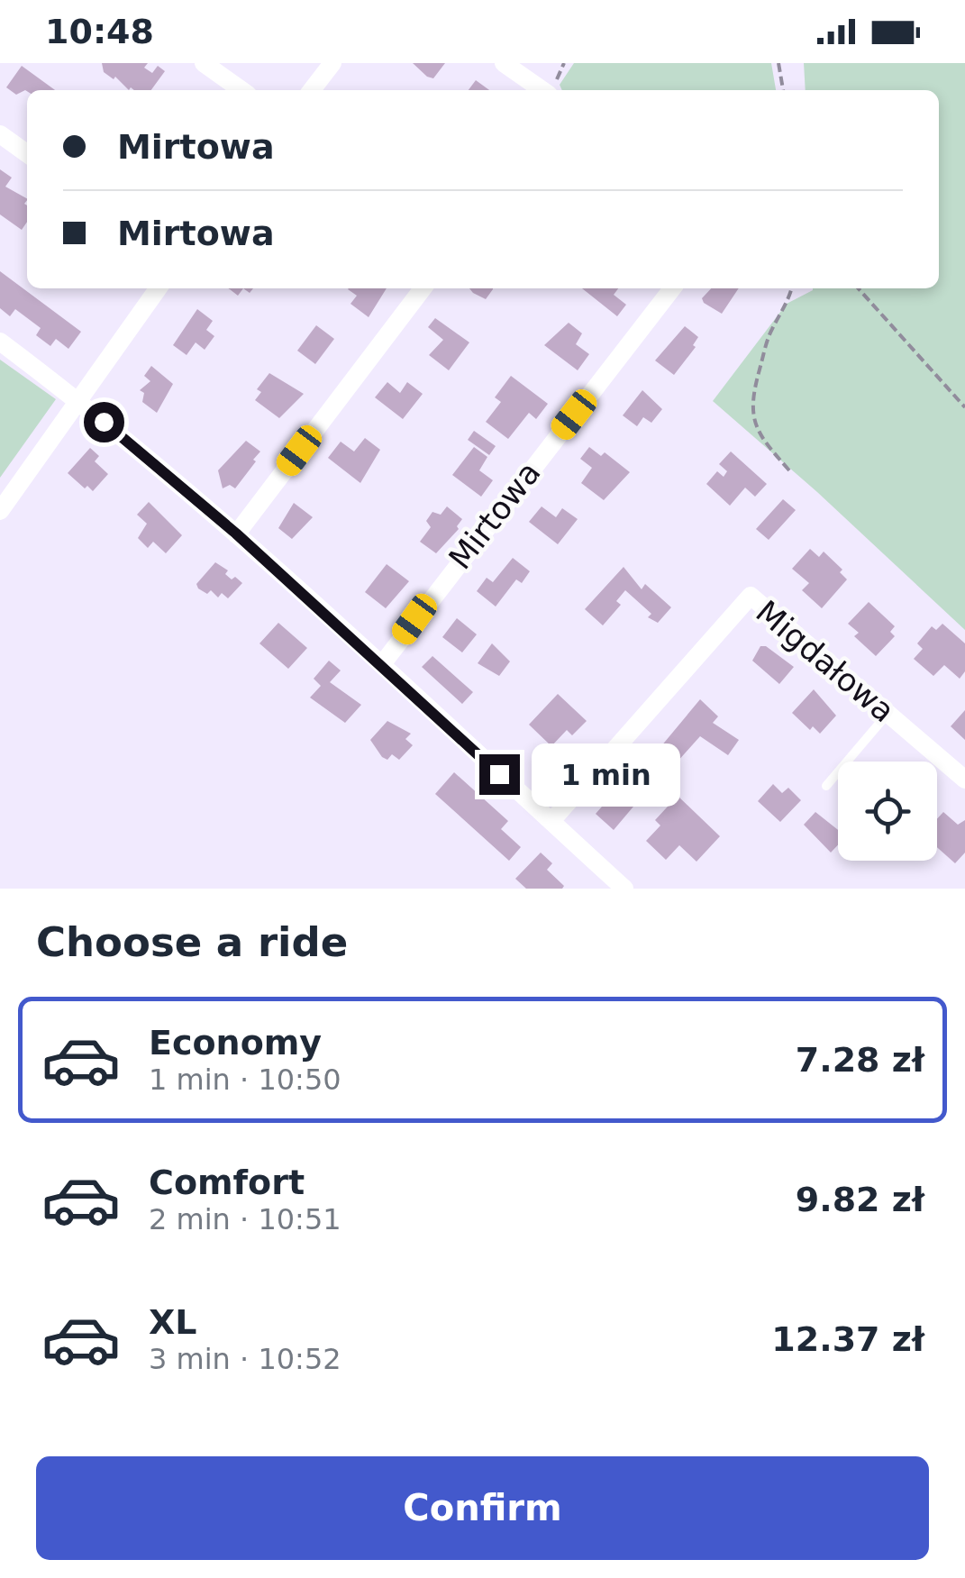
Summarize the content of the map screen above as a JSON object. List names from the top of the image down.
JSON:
{
  "streets": {
    "street": ["Mirtowa", "Migdałowa"]
  },
  "page": {
    "status": "10:48",
    "banner": ["Mirtowa", "Mirtowa"],
    "bubble": "1 min",
    "heading": "Choose a ride",
    "list": [
      {
        "name": "Economy",
        "note": "1 min · 10:50",
        "value": "7.28 zł"
      },
      {
        "name": "Comfort",
        "note": "2 min · 10:51",
        "value": "9.82 zł"
      },
      {
        "name": "XL",
        "note": "3 min · 10:52",
        "value": "12.37 zł"
      }
    ],
    "buttons": "Confirm"
  }
}
